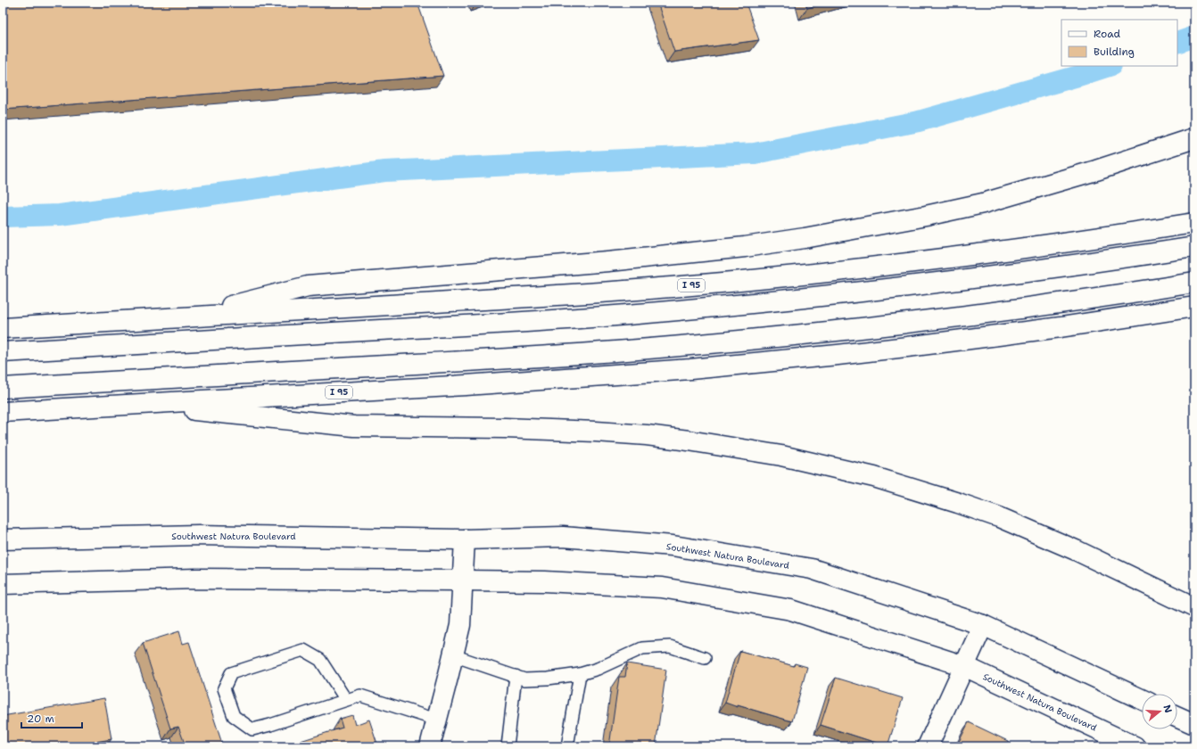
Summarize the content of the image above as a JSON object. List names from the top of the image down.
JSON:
{
  "streets": {
    "main road": ["I 95", "Southwest Natura Boulevard"]
  },
  "legend": ["Road", "Building"],
  "scale_bar": "20 m",
  "north": "right"
}
